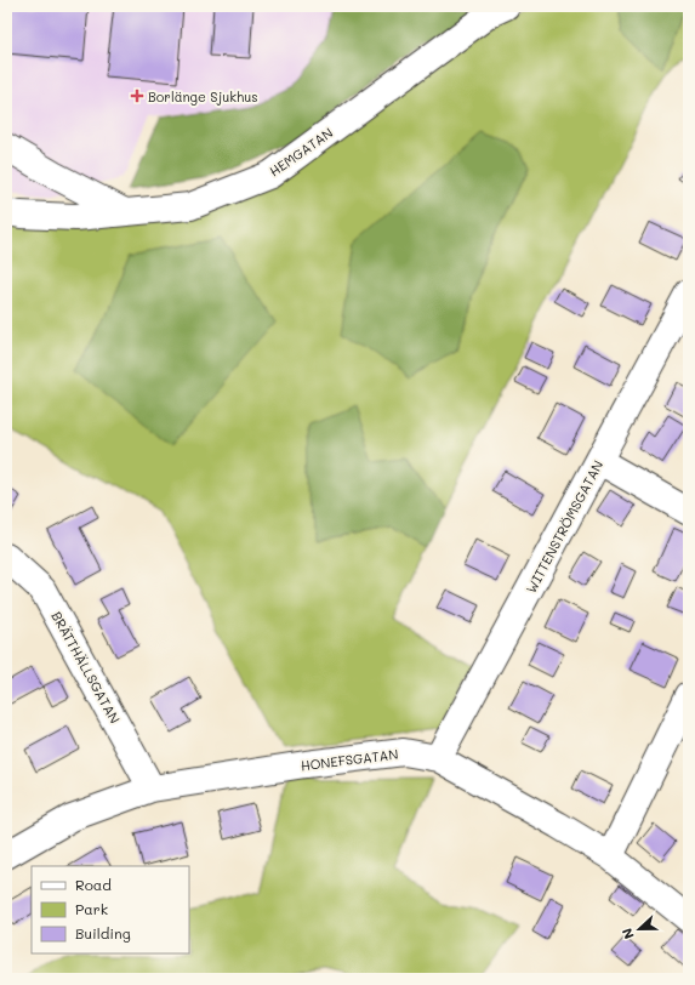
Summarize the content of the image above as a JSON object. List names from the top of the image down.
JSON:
{
  "streets": {
    "street": [
      "HEMGATAN",
      "WITTENSTRÖMSGATAN",
      "BRÄTTHÄLLSGATAN",
      "HONEFSGATAN"
    ]
  },
  "crossings": [
    ["WITTENSTRÖMSGATAN", "HONEFSGATAN"],
    ["BRÄTTHÄLLSGATAN", "HONEFSGATAN"]
  ],
  "places": {
    "health": ["Borlänge Sjukhus"]
  },
  "legend": ["Road", "Park", "Building"],
  "north": "left"
}
